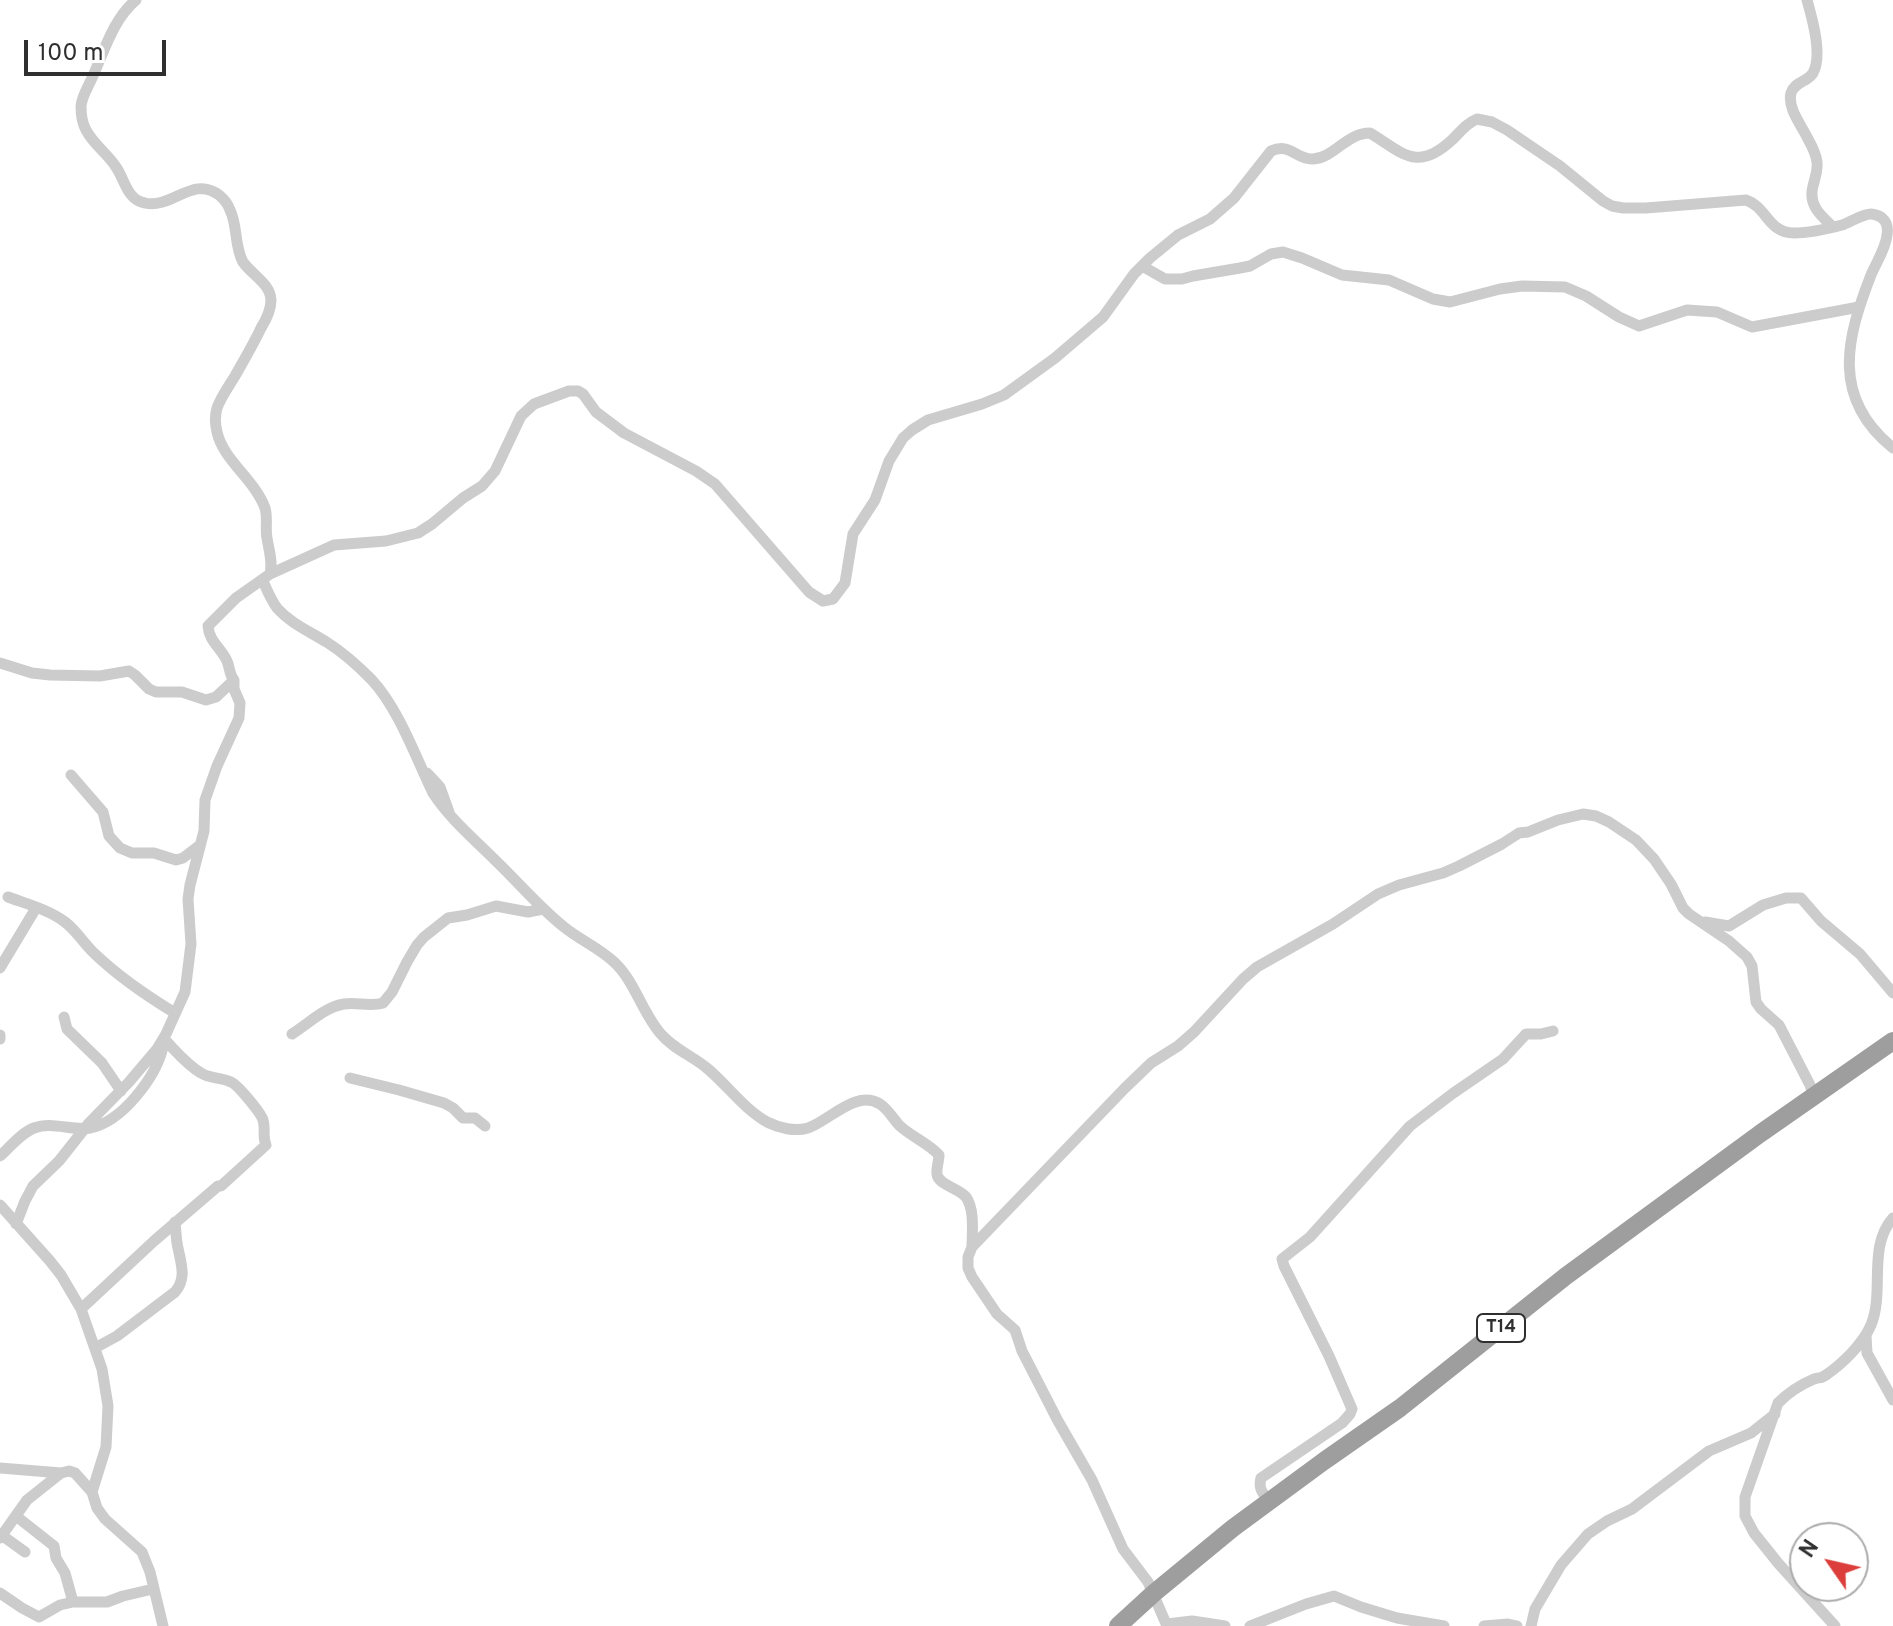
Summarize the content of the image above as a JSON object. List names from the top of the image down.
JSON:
{
  "streets": {
    "highway": ["T14"]
  },
  "scale_bar": "100 m",
  "north": "top left"
}
